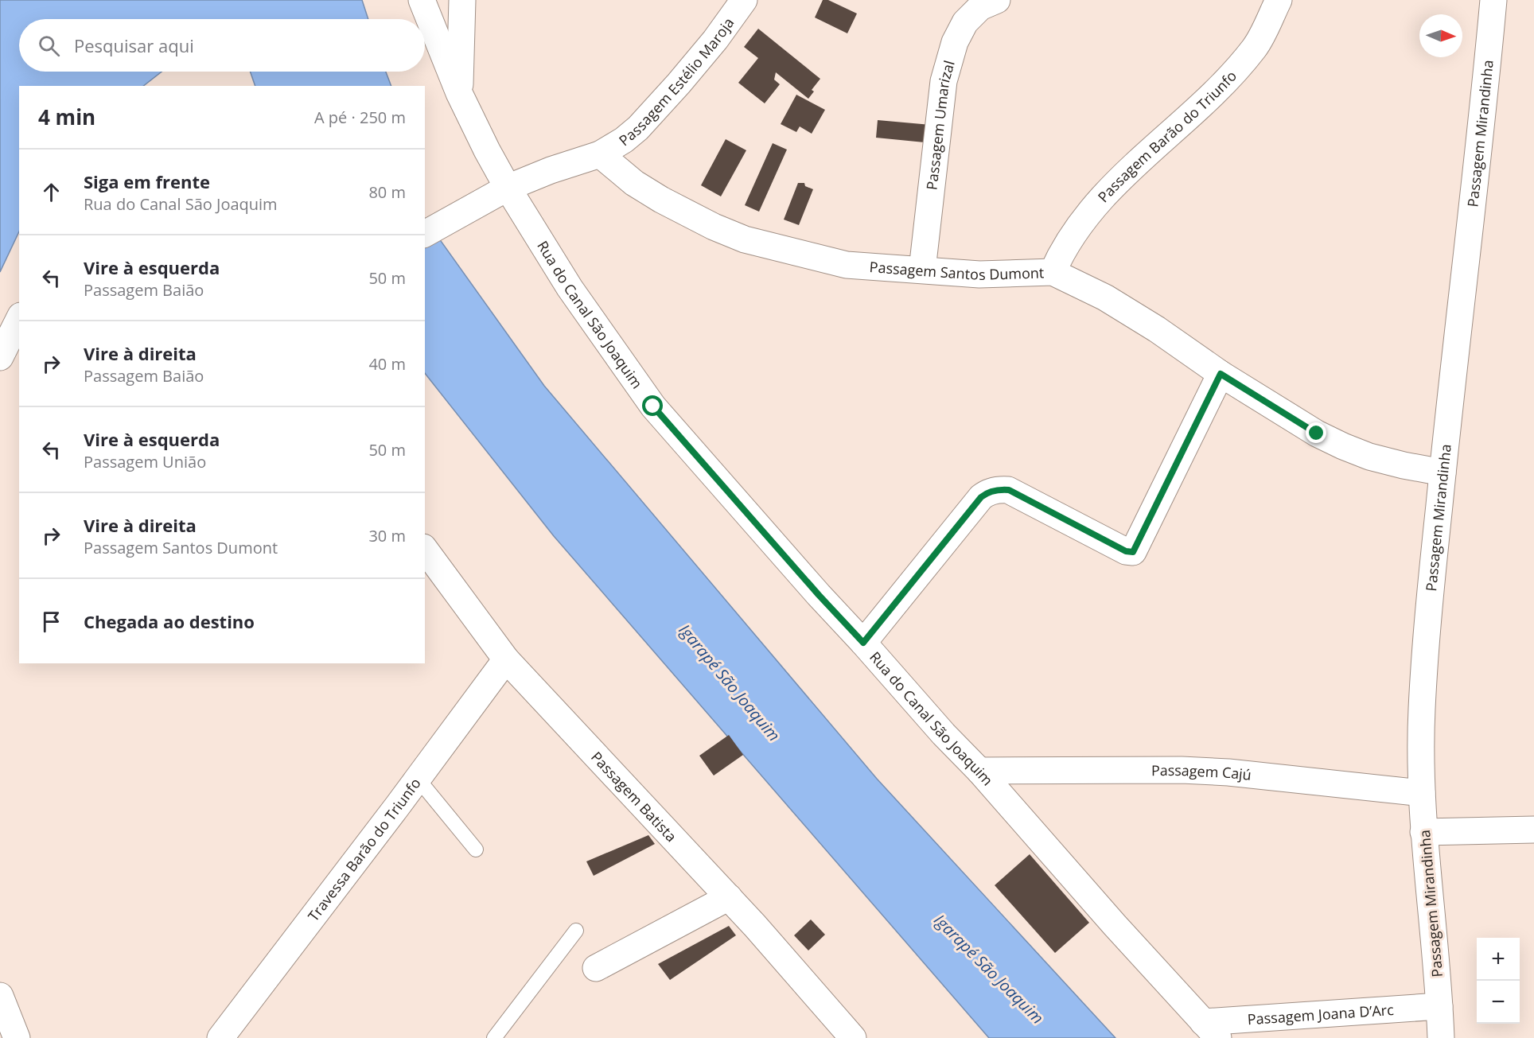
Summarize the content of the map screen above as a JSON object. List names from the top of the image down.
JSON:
{
  "streets": {
    "street": [
      "Passagem Estélio Maroja",
      "Passagem Umarizal",
      "Passagem Mirandinha",
      "Passagem Barão do Triunfo",
      "Passagem Santos Dumont",
      "Rua do Canal São Joaquim",
      "Passagem Cajú",
      "Passagem Batista",
      "Travessa Barão do Triunfo",
      "Passagem Joana D’Arc"
    ]
  },
  "crossings": [
    ["Passagem Estélio Maroja", "Passagem Santos Dumont"],
    ["Passagem Umarizal", "Passagem Santos Dumont"],
    ["Passagem Mirandinha", "Passagem Santos Dumont"],
    ["Passagem Mirandinha", "Passagem Cajú"],
    ["Passagem Mirandinha", "Passagem Joana D’Arc"],
    ["Passagem Barão do Triunfo", "Passagem Santos Dumont"],
    ["Rua do Canal São Joaquim", "Passagem Cajú"],
    ["Rua do Canal São Joaquim", "Passagem Joana D’Arc"],
    ["Passagem Batista", "Travessa Barão do Triunfo"]
  ],
  "water": ["Igarapé São Joaquim"],
  "north": "right",
  "page": {
    "search": "Pesquisar aqui",
    "heading": ["4 min", "A pé · 250 m"],
    "list": [
      ["Siga em frente", "Rua do Canal São Joaquim", "80 m"],
      ["Vire à esquerda", "Passagem Baião", "50 m"],
      ["Vire à direita", "Passagem Baião", "40 m"],
      ["Vire à esquerda", "Passagem União", "50 m"],
      ["Vire à direita", "Passagem Santos Dumont", "30 m"],
      "Chegada ao destino"
    ],
    "map_buttons": ["+", "−"]
  }
}
